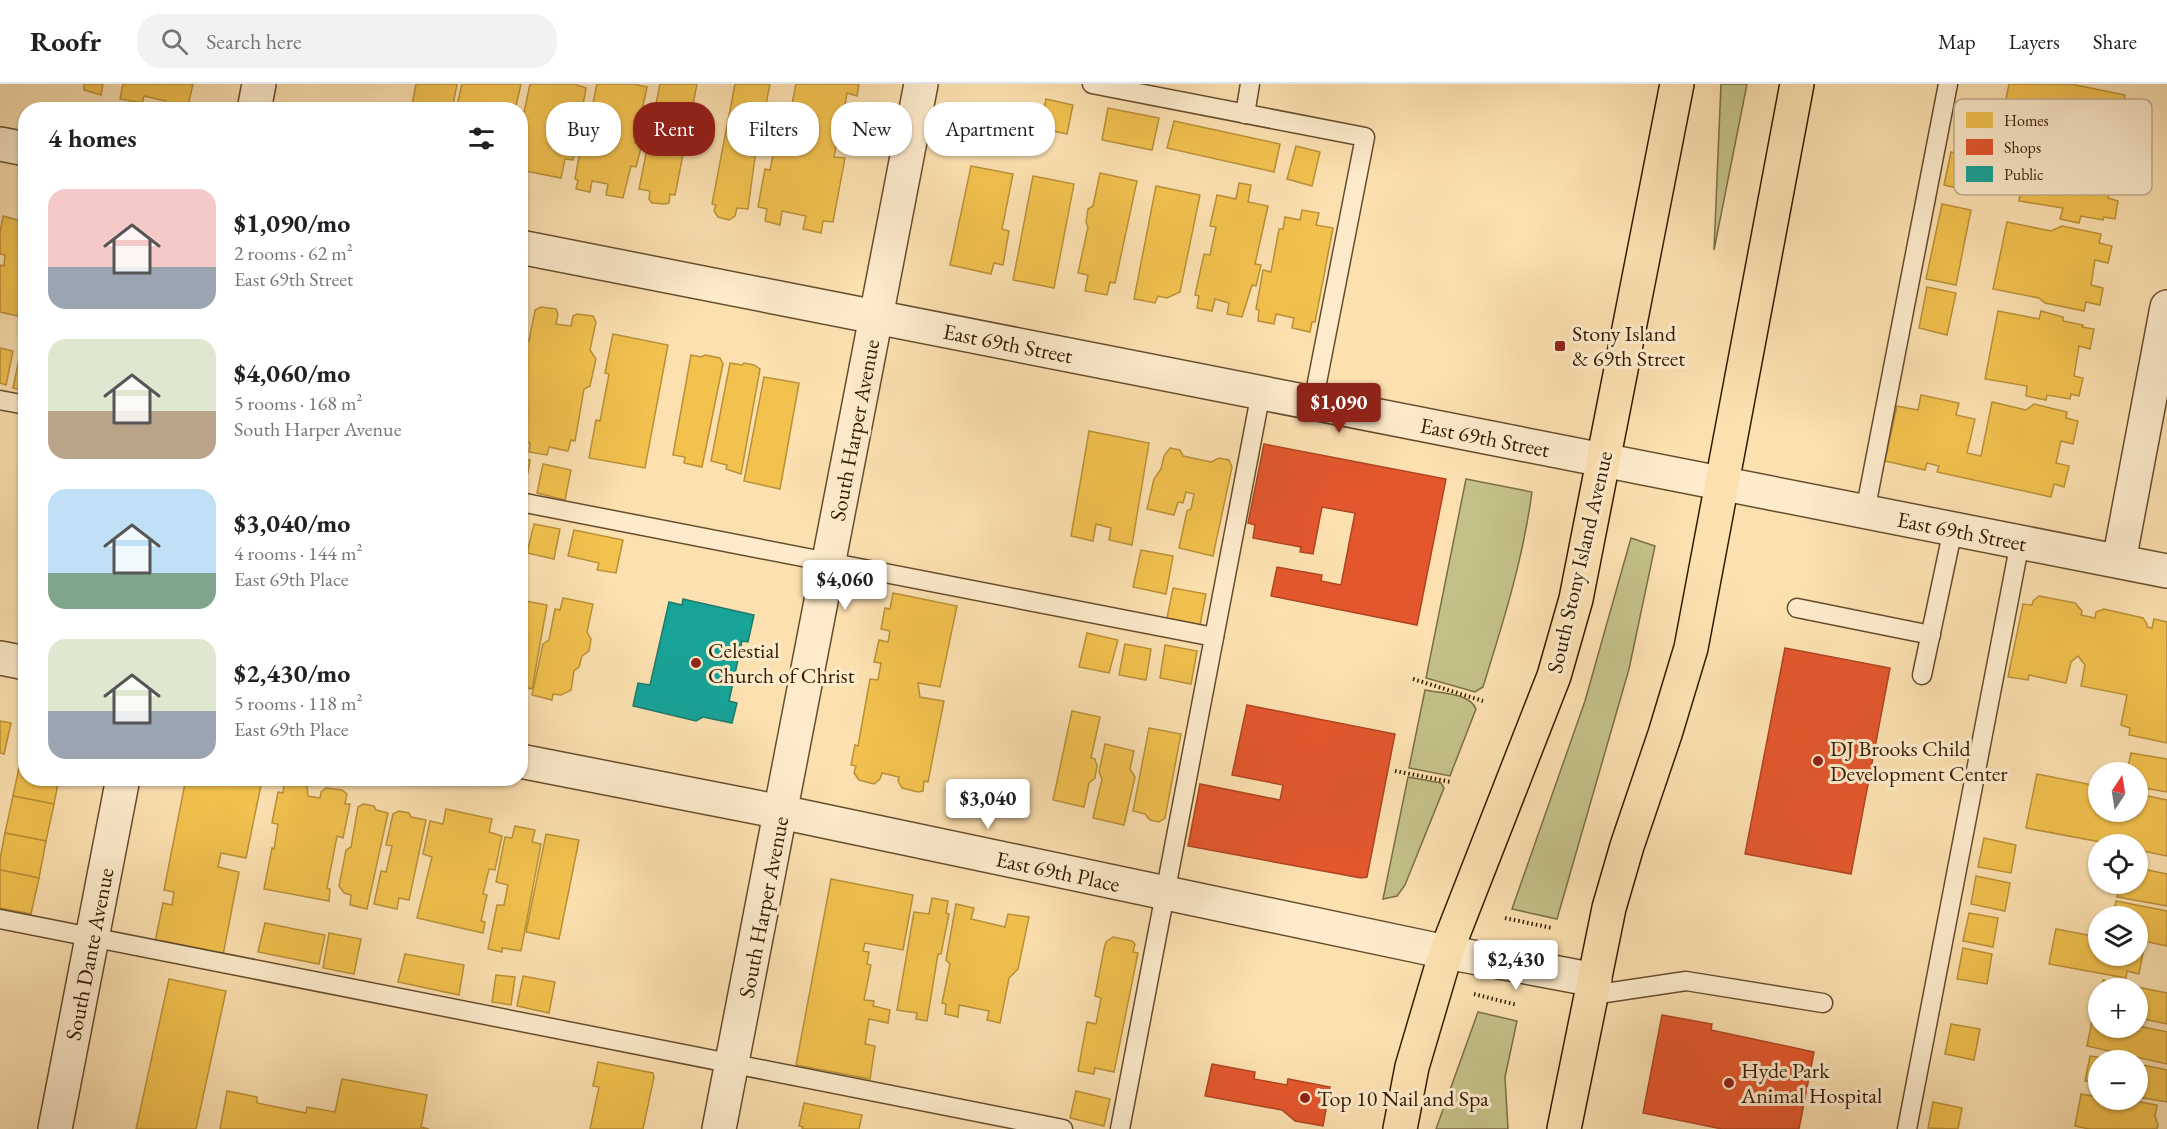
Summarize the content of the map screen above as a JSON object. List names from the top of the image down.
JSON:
{
  "streets": {
    "highway": ["South Stony Island Avenue"],
    "street": [
      "East 69th Street",
      "South Harper Avenue",
      "East 69th Place",
      "South Dante Avenue"
    ]
  },
  "crossings": [
    ["East 69th Street", "South Harper Avenue"],
    ["East 69th Street", "South Stony Island Avenue"],
    ["South Harper Avenue", "East 69th Place"],
    ["South Stony Island Avenue", "East 69th Place"]
  ],
  "places": {
    "transit": ["Stony Island & 69th Street"],
    "other": [
      "Celestial Church of Christ",
      "DJ Brooks Child Development Center",
      "Hyde Park Animal Hospital",
      "Top 10 Nail and Spa"
    ]
  },
  "legend": ["Homes", "Shops", "Public"],
  "north": "top",
  "page": {
    "header": "Roofr",
    "search": "Search here",
    "nav": ["Map", "Layers", "Share"],
    "chip": [
      "Buy",
      "Rent",
      "Filters",
      "New",
      "Apartment"
    ],
    "heading": "4 homes",
    "list": [
      {
        "name": "$1,090/mo",
        "note": "2 rooms · 62 m² · East 69th Street"
      },
      {
        "name": "$4,060/mo",
        "note": "5 rooms · 168 m² · South Harper Avenue"
      },
      {
        "name": "$3,040/mo",
        "note": "4 rooms · 144 m² · East 69th Place"
      },
      {
        "name": "$2,430/mo",
        "note": "5 rooms · 118 m² · East 69th Place"
      }
    ],
    "price": [
      "$1,090",
      "$4,060",
      "$3,040",
      "$2,430"
    ],
    "map_buttons": ["+", "−"]
  }
}
